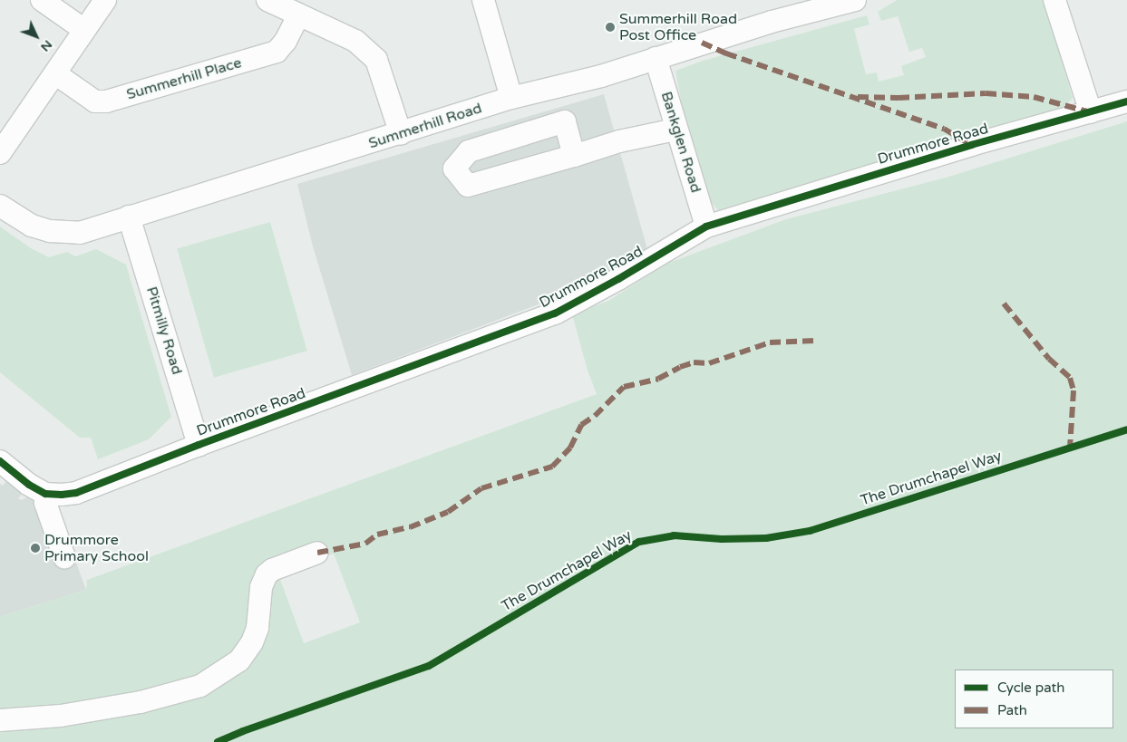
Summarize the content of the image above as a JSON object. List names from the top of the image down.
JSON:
{
  "streets": {
    "street": [
      "Summerhill Place",
      "Summerhill Road",
      "Bankglen Road",
      "Drummore Road",
      "Pitmilly Road"
    ],
    "cycle path": ["The Drumchapel Way"]
  },
  "crossings": [
    ["Summerhill Road", "Bankglen Road"],
    ["Summerhill Road", "Pitmilly Road"],
    ["Bankglen Road", "Drummore Road"],
    ["Drummore Road", "Pitmilly Road"]
  ],
  "places": ["Summerhill Road Post Office", "Drummore Primary School"],
  "legend": ["Cycle path", "Path"],
  "north": "bottom right"
}
